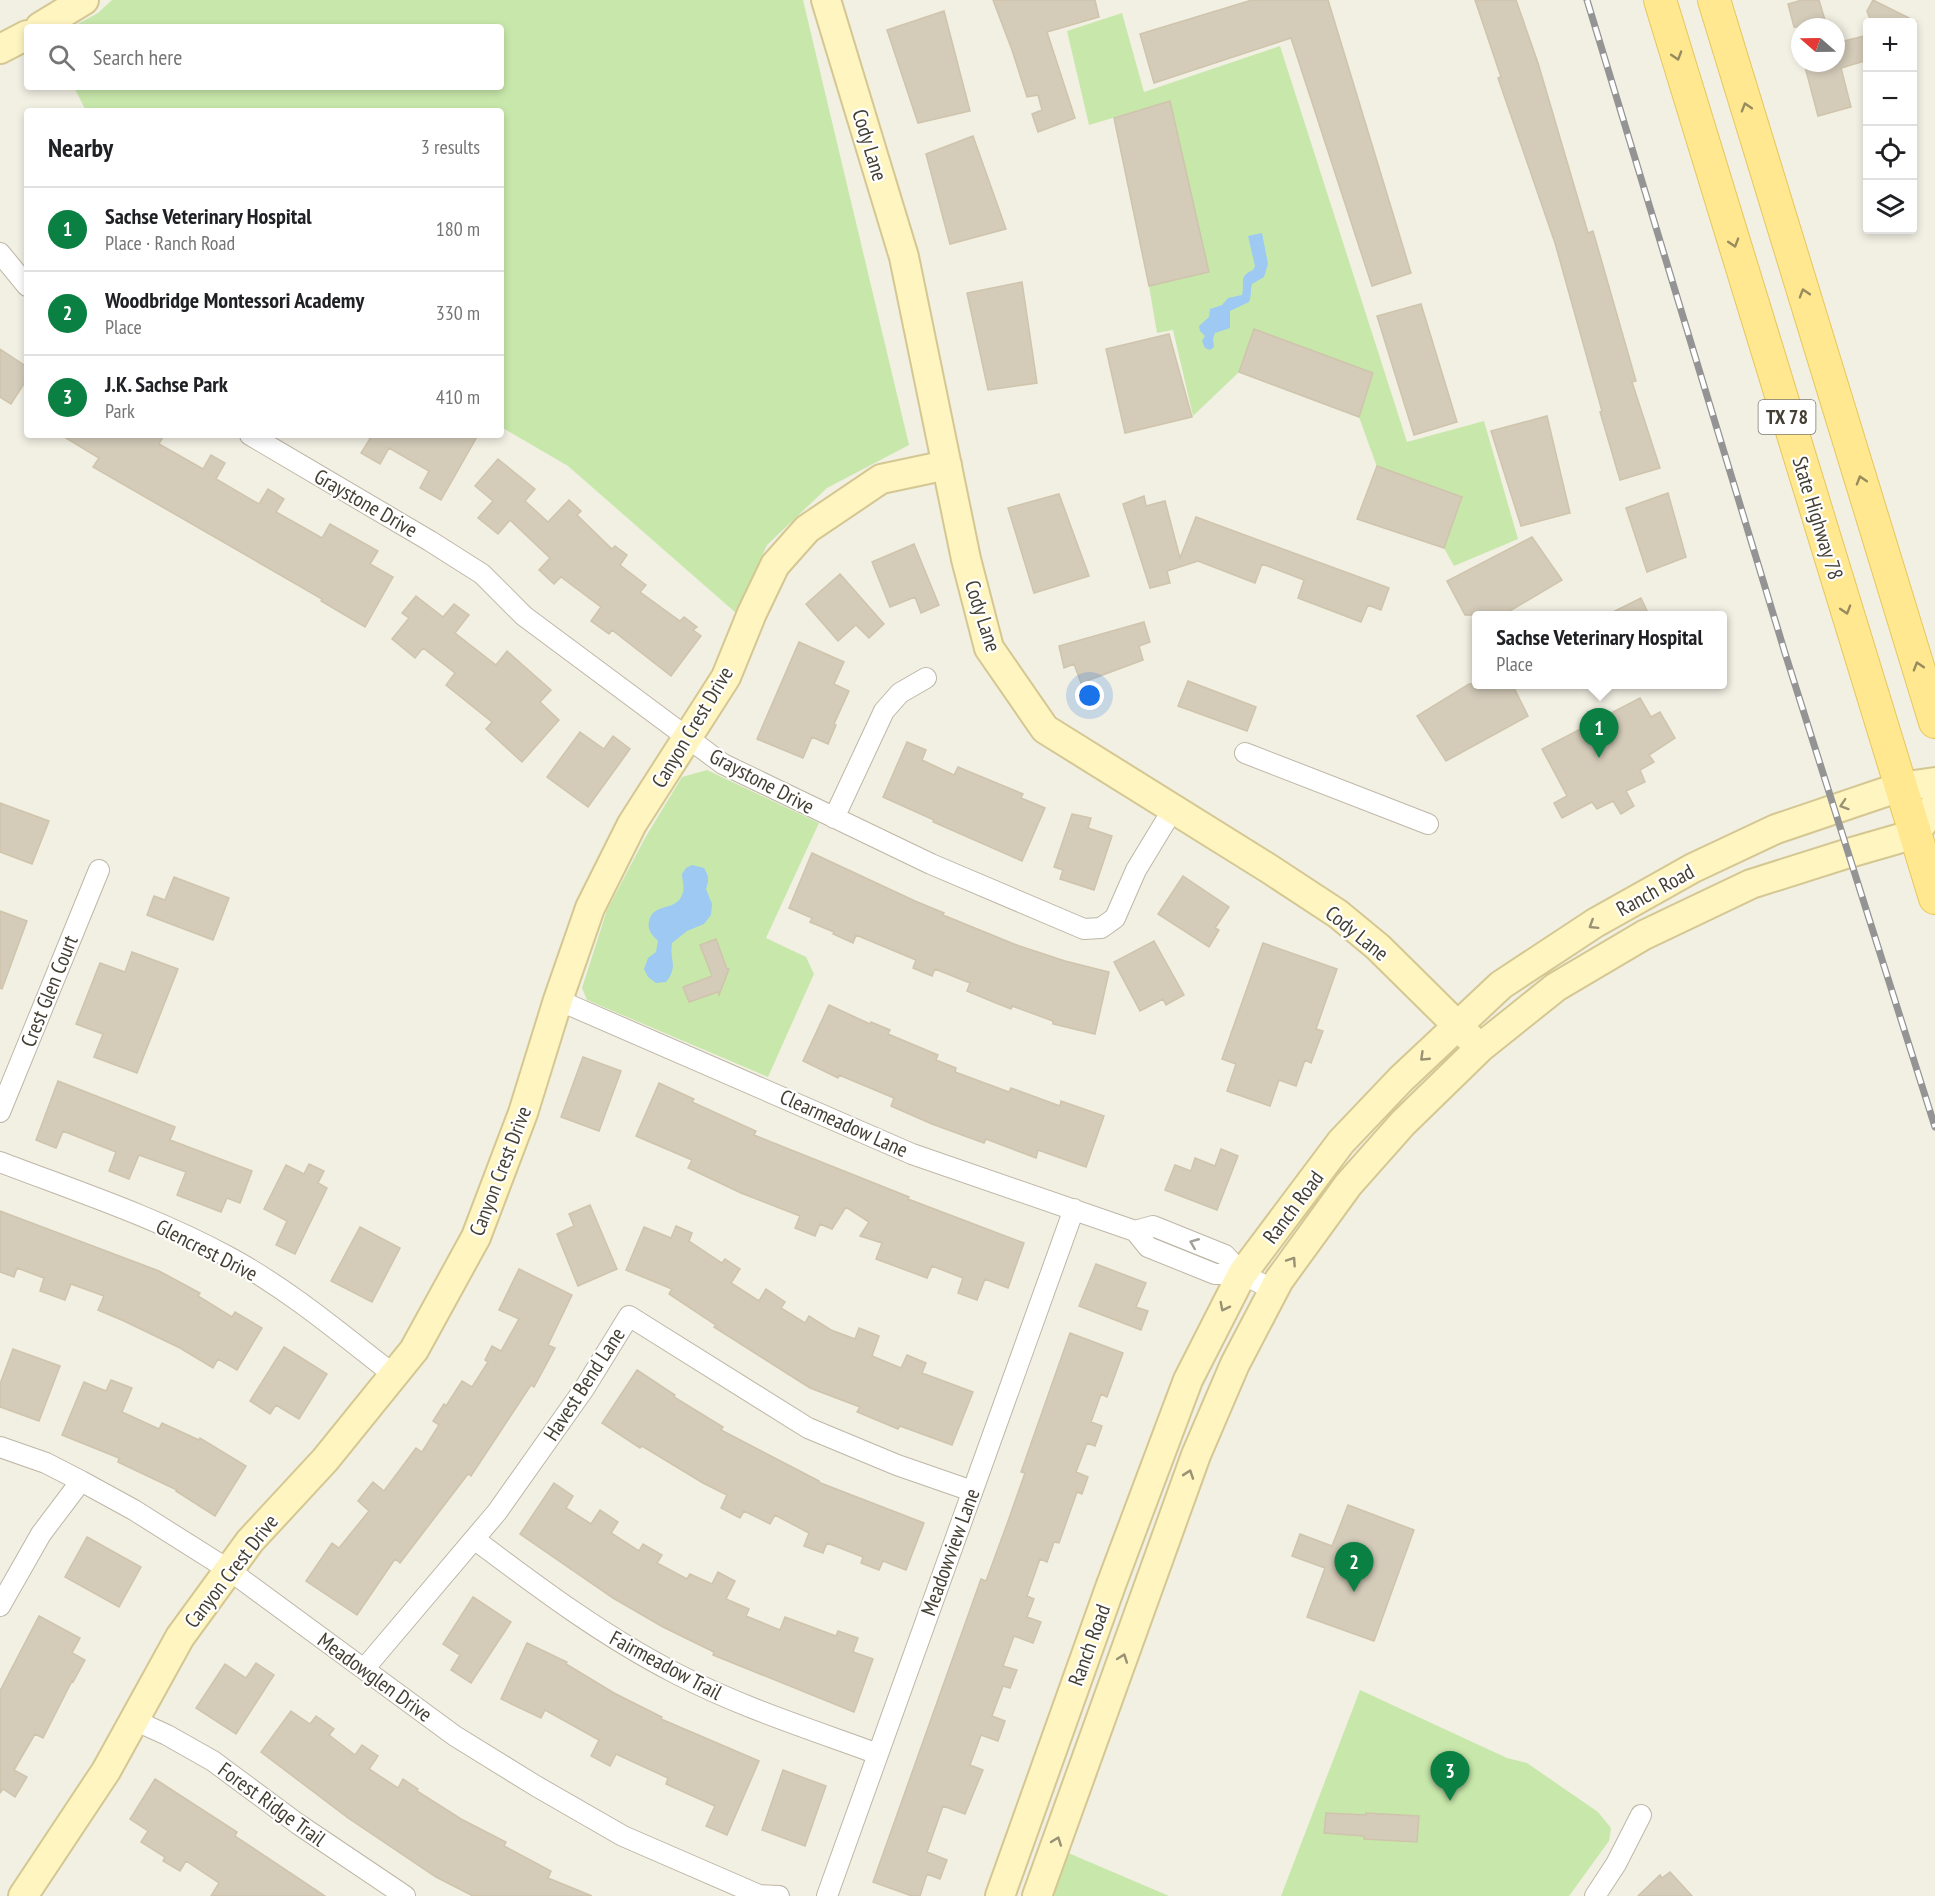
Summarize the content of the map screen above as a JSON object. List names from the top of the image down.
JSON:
{
  "streets": {
    "main road": ["TX 78", "State Highway 78"],
    "street": [
      "Cody Lane",
      "Graystone Drive",
      "Canyon Crest Drive",
      "Ranch Road",
      "Crest Glen Court",
      "Clearmeadow Lane",
      "Glencrest Drive",
      "Havest Bend Lane",
      "Meadowview Lane",
      "Fairmeadow Trail",
      "Meadowglen Drive",
      "Forest Ridge Trail"
    ]
  },
  "crossings": [
    ["Cody Lane", "Graystone Drive"],
    ["Cody Lane", "Canyon Crest Drive"],
    ["Cody Lane", "Ranch Road"],
    ["Graystone Drive", "Canyon Crest Drive"],
    ["State Highway 78", "Ranch Road"],
    ["Canyon Crest Drive", "Clearmeadow Lane"],
    ["Canyon Crest Drive", "Glencrest Drive"],
    ["Canyon Crest Drive", "Meadowglen Drive"],
    ["Canyon Crest Drive", "Forest Ridge Trail"],
    ["Ranch Road", "Clearmeadow Lane"],
    ["Clearmeadow Lane", "Meadowview Lane"],
    ["Havest Bend Lane", "Meadowview Lane"],
    ["Havest Bend Lane", "Fairmeadow Trail"],
    ["Havest Bend Lane", "Meadowglen Drive"],
    ["Meadowview Lane", "Fairmeadow Trail"]
  ],
  "north": "left",
  "page": {
    "map_buttons": ["+", "−"],
    "search": "Search here",
    "heading": ["Nearby", "3 results"],
    "list": [
      {
        "mark": "1",
        "name": "Sachse Veterinary Hospital",
        "note": "Place · Ranch Road",
        "value": "180 m"
      },
      {
        "mark": "2",
        "name": "Woodbridge Montessori Academy",
        "note": "Place",
        "value": "330 m"
      },
      {
        "mark": "3",
        "name": "J.K. Sachse Park",
        "note": "Park",
        "value": "410 m"
      }
    ],
    "popup": ["Sachse Veterinary Hospital", "Place"],
    "pins": ["1", "2", "3"]
  }
}
